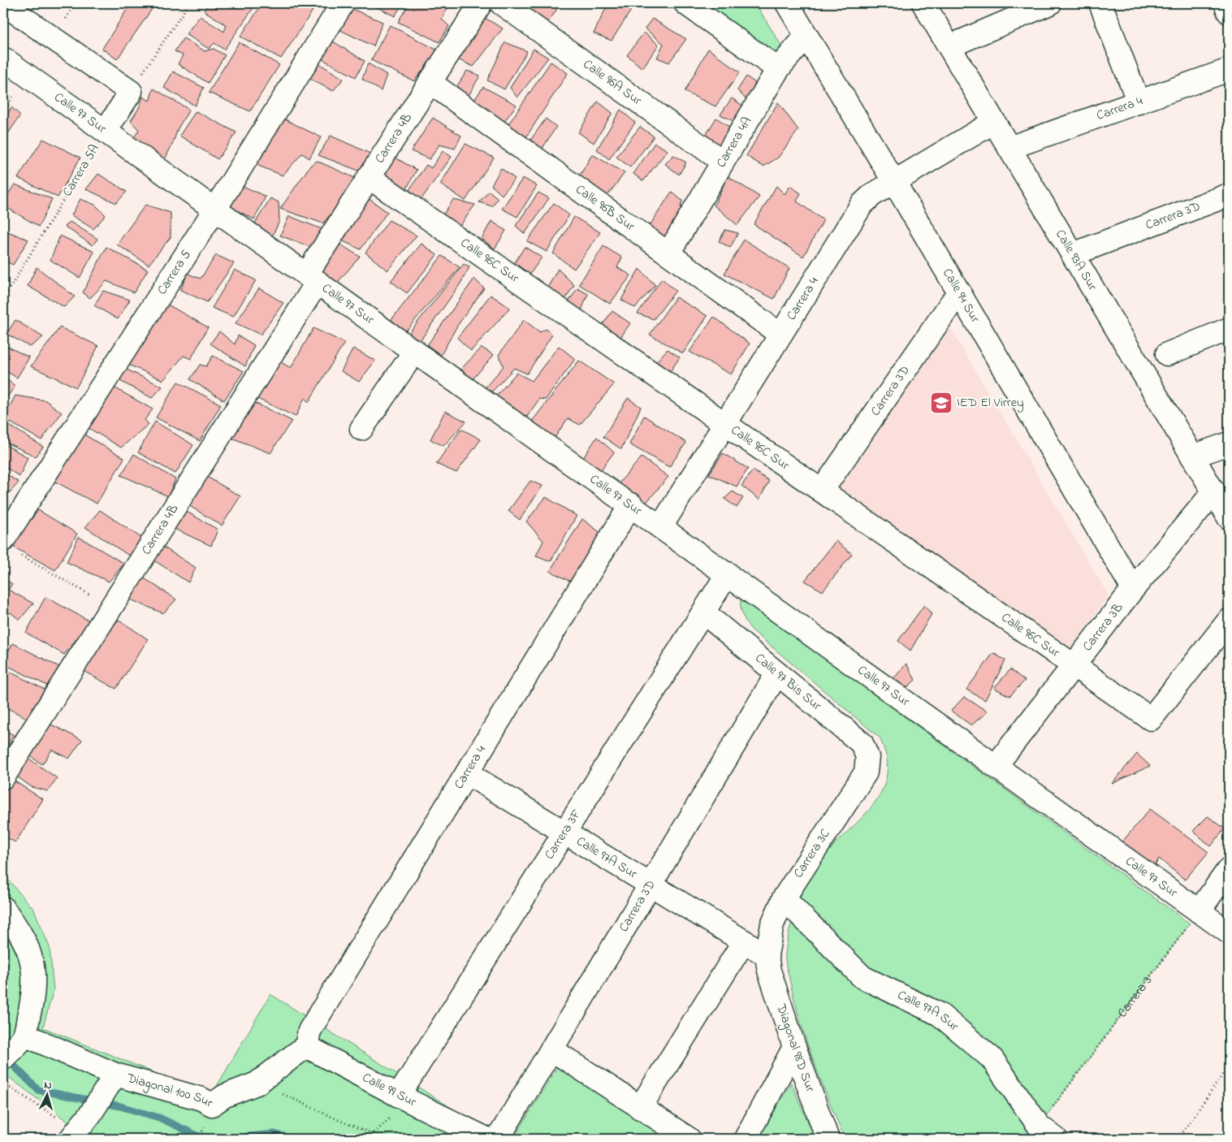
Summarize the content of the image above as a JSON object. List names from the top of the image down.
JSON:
{
  "streets": {
    "street": [
      "Calle 96A Sur",
      "Carrera 4",
      "Calle 97 Sur",
      "Carrera 4B",
      "Carrera 4A",
      "Carrera 5A",
      "Calle 96B Sur",
      "Carrera 3D",
      "Calle 93A Sur",
      "Calle 96C Sur",
      "Carrera 5",
      "Calle 94 Sur",
      "Carrera 3B",
      "Calle 97 Bis Sur",
      "Carrera 3F",
      "Carrera 3C",
      "Calle 97A Sur",
      "Diagonal 98D Sur",
      "Diagonal 100 Sur",
      "Calle 99 Sur"
    ],
    "path": ["Carrera 3"]
  },
  "crossings": [
    ["Calle 96A Sur", "Carrera 4A"],
    ["Carrera 4", "Calle 97 Sur"],
    ["Carrera 4", "Calle 96B Sur"],
    ["Carrera 4", "Calle 93A Sur"],
    ["Carrera 4", "Calle 96C Sur"],
    ["Carrera 4", "Calle 94 Sur"],
    ["Carrera 4", "Calle 97A Sur"],
    ["Carrera 4", "Diagonal 100 Sur"],
    ["Carrera 4", "Calle 99 Sur"],
    ["Calle 97 Sur", "Carrera 4B"],
    ["Calle 97 Sur", "Carrera 5A"],
    ["Calle 97 Sur", "Carrera 5"],
    ["Calle 97 Sur", "Carrera 3B"],
    ["Calle 97 Sur", "Carrera 3F"],
    ["Calle 97 Sur", "Carrera 3"],
    ["Carrera 4B", "Calle 96B Sur"],
    ["Carrera 4B", "Calle 96C Sur"],
    ["Carrera 4A", "Calle 96B Sur"],
    ["Carrera 4A", "Calle 94 Sur"],
    ["Carrera 3D", "Calle 93A Sur"],
    ["Carrera 3D", "Calle 96C Sur"],
    ["Carrera 3D", "Calle 94 Sur"],
    ["Carrera 3D", "Calle 97 Bis Sur"],
    ["Carrera 3D", "Calle 97A Sur"],
    ["Calle 93A Sur", "Carrera 3B"],
    ["Calle 96C Sur", "Carrera 3B"],
    ["Calle 94 Sur", "Carrera 3B"],
    ["Calle 97 Bis Sur", "Carrera 3F"],
    ["Calle 97 Bis Sur", "Carrera 3C"],
    ["Carrera 3F", "Calle 97A Sur"],
    ["Carrera 3F", "Calle 99 Sur"],
    ["Carrera 3C", "Calle 97A Sur"],
    ["Carrera 3C", "Diagonal 98D Sur"],
    ["Calle 97A Sur", "Carrera 3"],
    ["Calle 97A Sur", "Diagonal 98D Sur"],
    ["Diagonal 100 Sur", "Calle 99 Sur"]
  ],
  "places": {
    "school or university": ["IED El Virrey"]
  },
  "north": "top"
}
